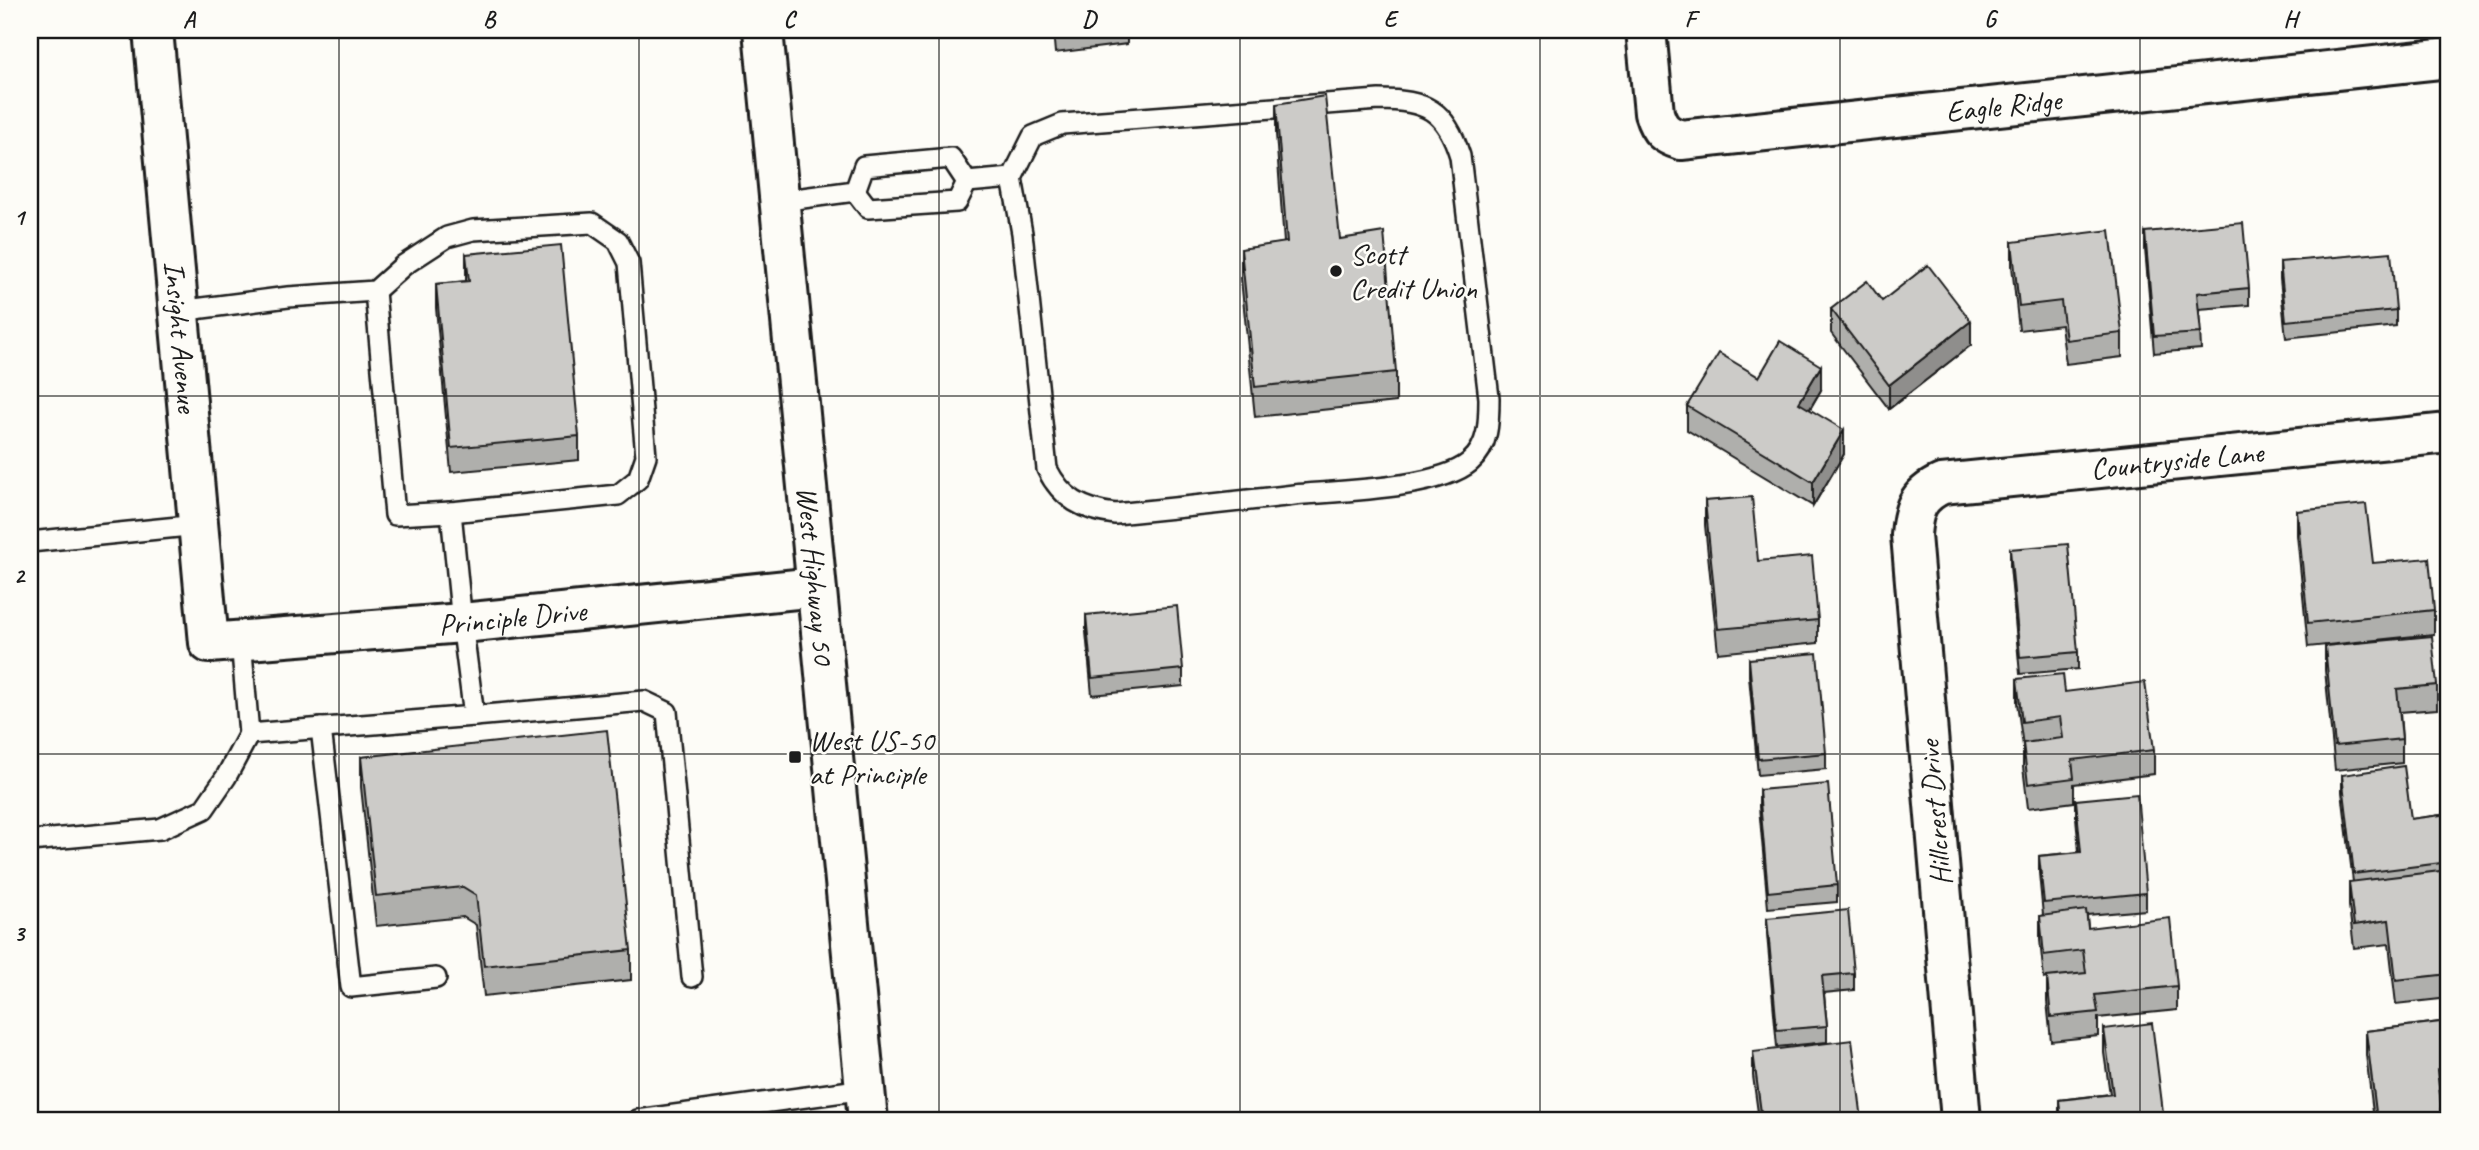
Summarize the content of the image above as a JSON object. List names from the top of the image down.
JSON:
{
  "streets": {
    "street": [
      "Eagle Ridge",
      "Insight Avenue",
      "Countryside Lane",
      "West Highway 50",
      "Principle Drive",
      "Hillcrest Drive"
    ]
  },
  "crossings": [
    ["Insight Avenue", "Principle Drive"],
    ["Countryside Lane", "Hillcrest Drive"],
    ["West Highway 50", "Principle Drive"]
  ],
  "places": {
    "other": ["Scott Credit Union"],
    "transit": ["West US-50 at Principle"]
  },
  "grid": {
    "columns": [
      "A",
      "B",
      "C",
      "D",
      "E",
      "F",
      "G",
      "H"
    ],
    "rows": ["1", "2", "3"]
  }
}
